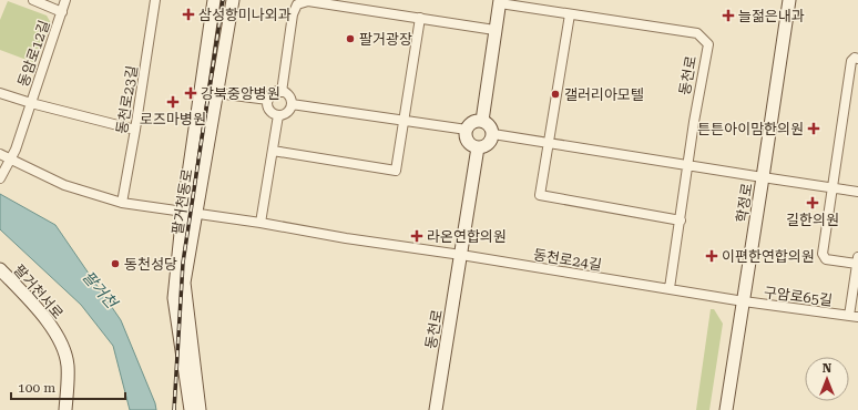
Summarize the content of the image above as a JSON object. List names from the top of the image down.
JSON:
{
  "streets": {
    "main road": [
      "동천로",
      "팔거천동로",
      "학정로",
      "팔거천서로"
    ],
    "street": [
      "동암로12길",
      "동천로23길",
      "동천로24길",
      "구암로65길"
    ]
  },
  "crossings": [
    ["동암로12길", "동천로23길"],
    ["동천로", "동천로24길"],
    ["학정로", "동천로24길"],
    ["학정로", "구암로65길"],
    ["동천로24길", "구암로65길"]
  ],
  "water": ["팔거천"],
  "places": {
    "health": [
      "삼성항미나외과",
      "늘젊은내과",
      "강북중앙병원",
      "로즈마병원",
      "튼튼아이맘한의원",
      "길한의원",
      "라온연합의원",
      "이편한연합의원"
    ],
    "other": ["팔거광장", "갤러리아모텔", "동천성당"]
  },
  "scale_bar": "100 m",
  "north": "top"
}
